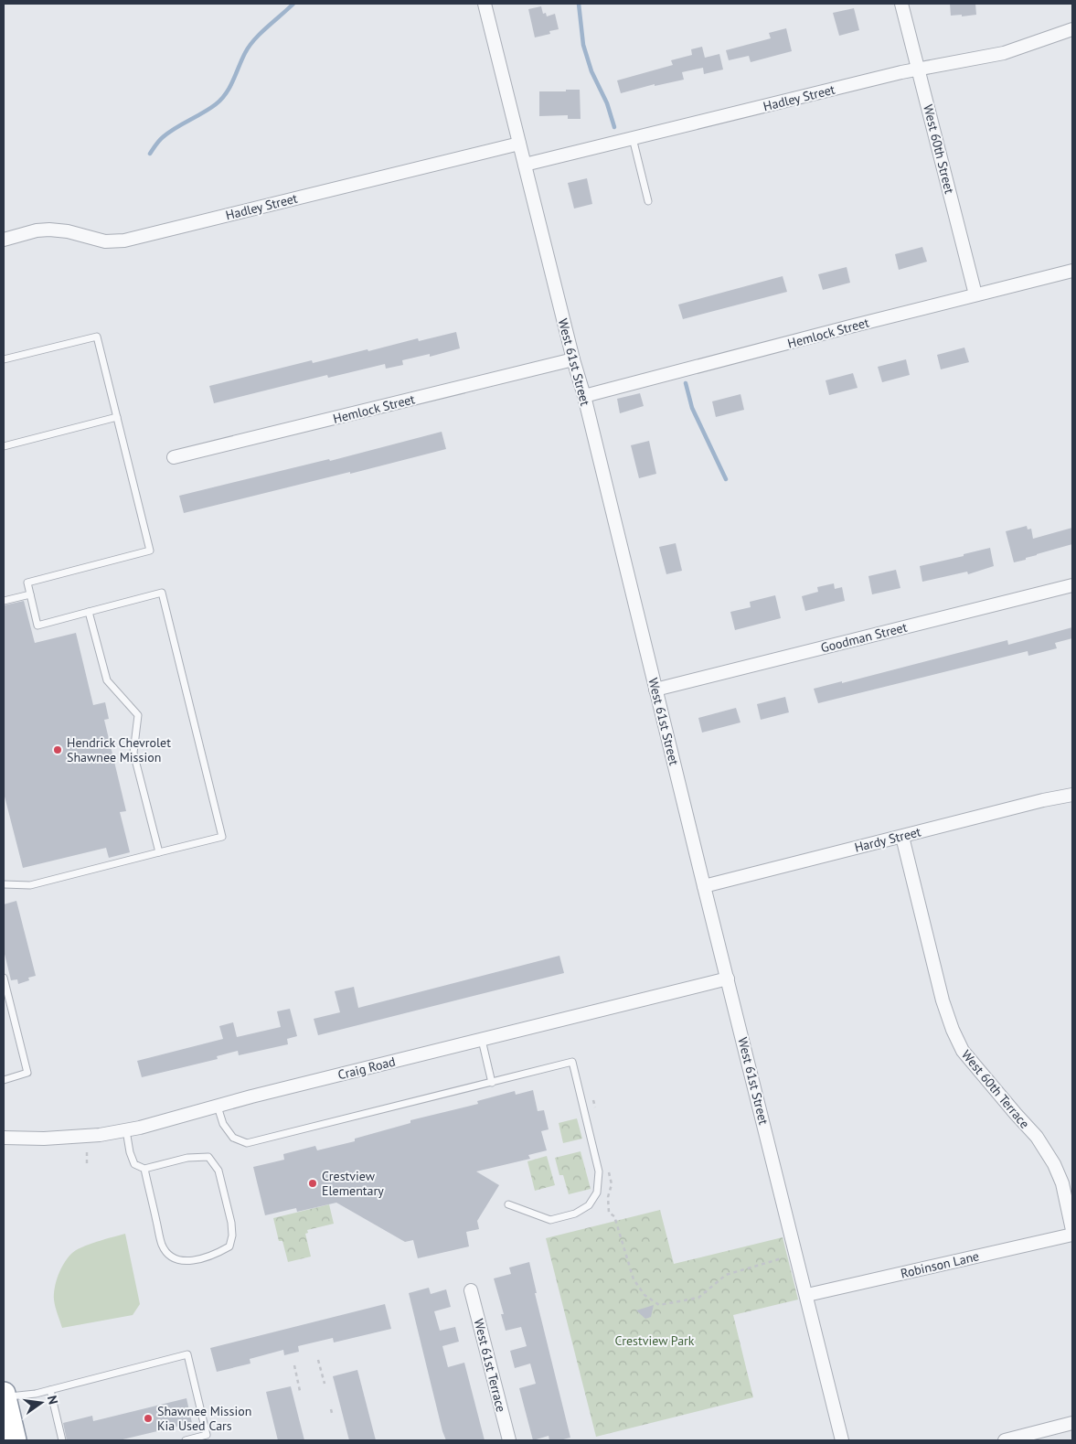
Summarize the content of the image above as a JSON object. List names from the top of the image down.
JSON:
{
  "streets": {
    "street": [
      "Hadley Street",
      "West 60th Street",
      "Hemlock Street",
      "West 61st Street",
      "Goodman Street",
      "Hardy Street",
      "Craig Road",
      "West 60th Terrace",
      "Robinson Lane",
      "West 61st Terrace"
    ]
  },
  "crossings": [
    ["Hadley Street", "West 60th Street"],
    ["Hadley Street", "West 61st Street"],
    ["West 60th Street", "Hemlock Street"],
    ["Hemlock Street", "West 61st Street"],
    ["West 61st Street", "Goodman Street"],
    ["West 61st Street", "Hardy Street"],
    ["West 61st Street", "Craig Road"],
    ["West 61st Street", "Robinson Lane"],
    ["Hardy Street", "West 60th Terrace"]
  ],
  "parks": ["Crestview Park"],
  "places": ["Hendrick Chevrolet Shawnee Mission", "Crestview Elementary", "Shawnee Mission Kia Used Cars"],
  "north": "right"
}
